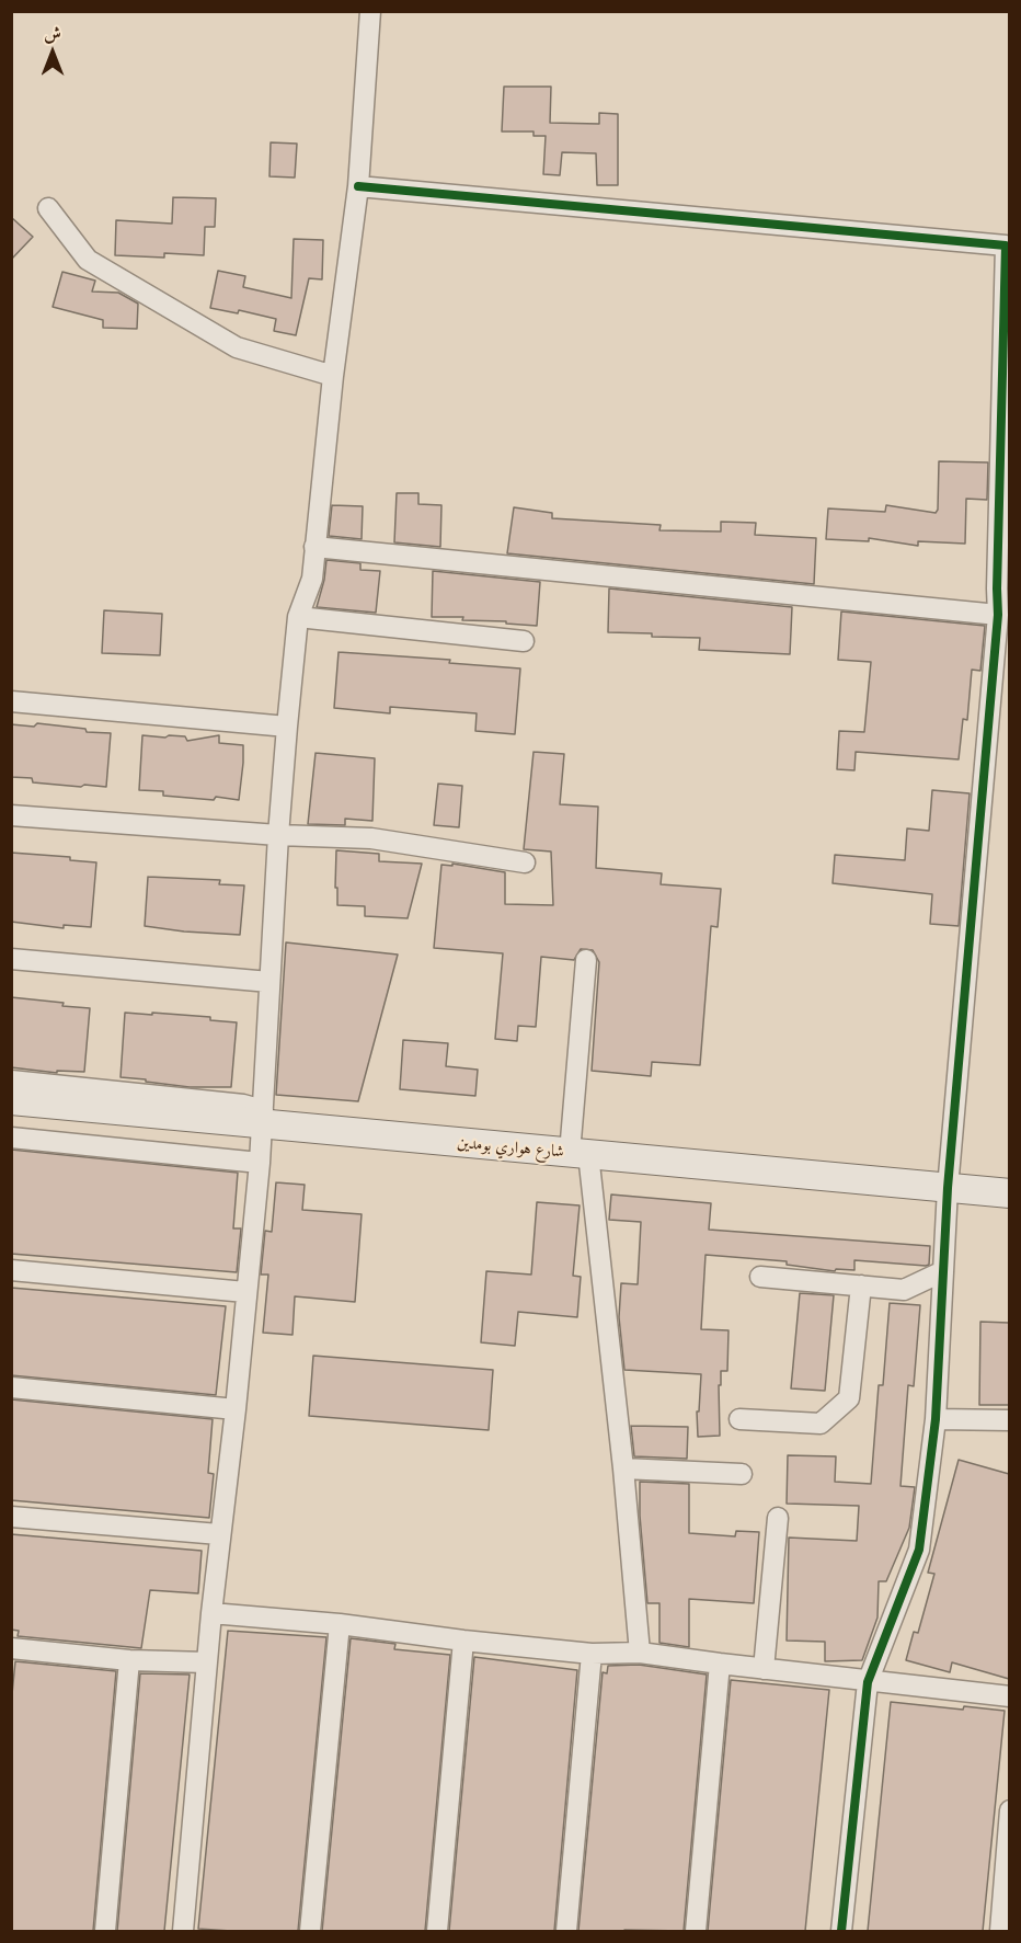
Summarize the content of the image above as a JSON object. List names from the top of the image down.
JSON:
{
  "streets": {
    "main road": ["شارع هواري بومدين"]
  },
  "north": "top"
}
